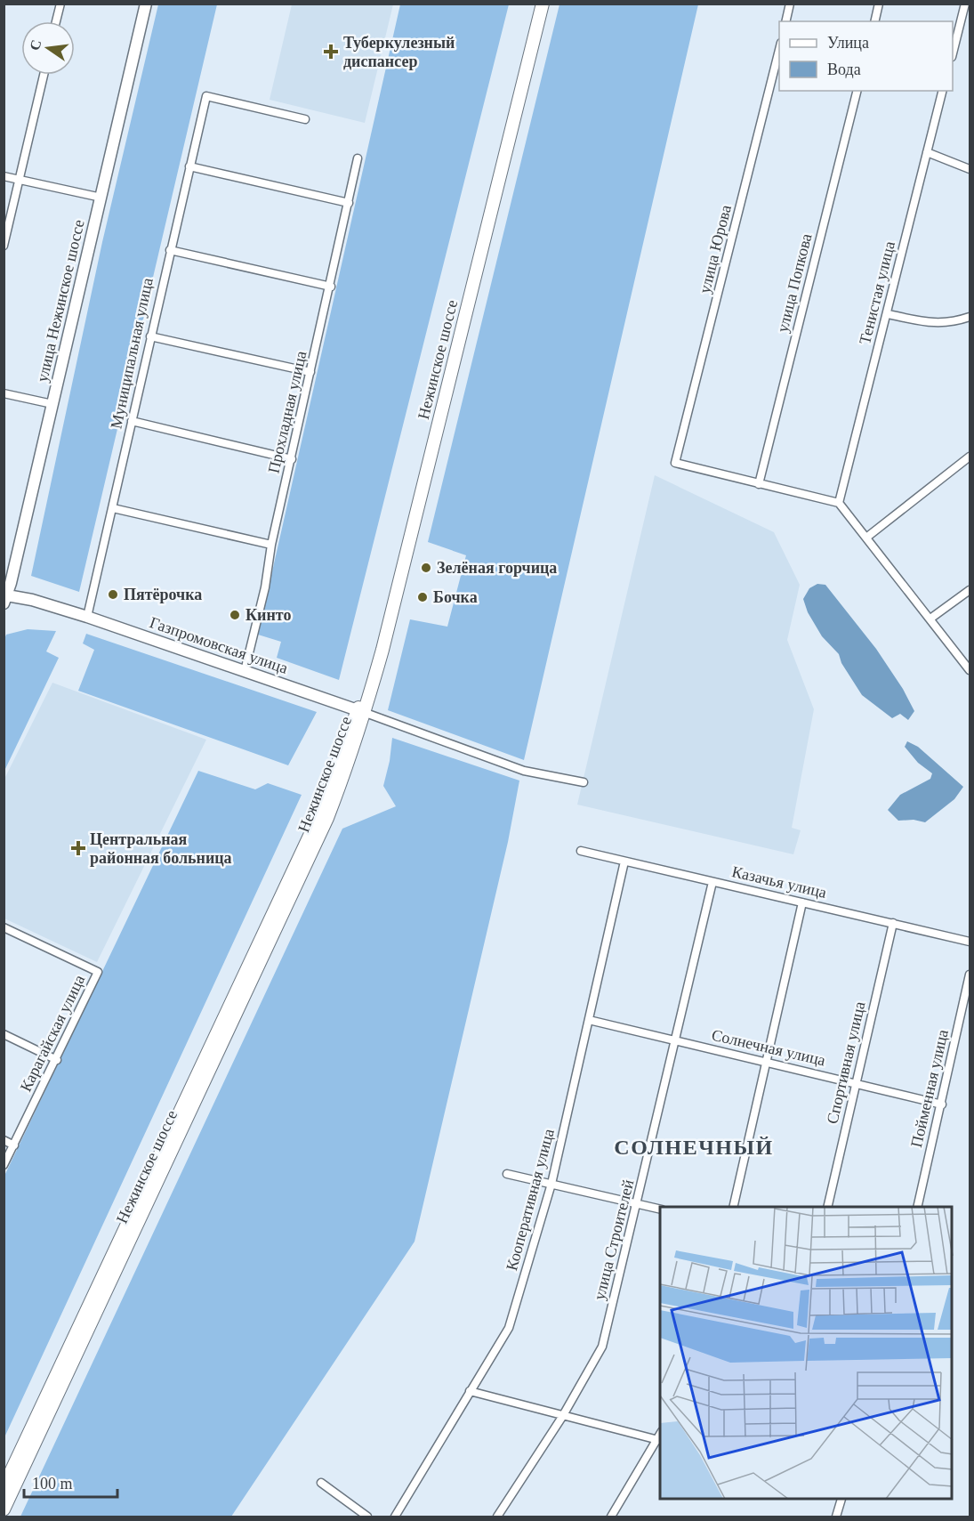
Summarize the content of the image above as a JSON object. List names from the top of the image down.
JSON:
{
  "streets": {
    "main road": ["улица Нежинское шоссе", "Нежинское шоссе", "Газпромовская улица"],
    "street": [
      "улица Юрова",
      "улица Попкова",
      "Тенистая улица",
      "Муниципальная улица",
      "Прохладная улица",
      "Казачья улица",
      "Карагайская улица",
      "Солнечная улица",
      "Спортивная улица",
      "Пойменная улица",
      "Кооперативная улица",
      "улица Строителей"
    ]
  },
  "crossings": [
    ["улица Юрова", "улица Попкова"],
    ["улица Нежинское шоссе", "Газпромовская улица"],
    ["Муниципальная улица", "Газпромовская улица"],
    ["Нежинское шоссе", "Газпромовская улица"],
    ["Прохладная улица", "Газпромовская улица"],
    ["Казачья улица", "Спортивная улица"],
    ["Казачья улица", "Кооперативная улица"],
    ["Казачья улица", "улица Строителей"],
    ["Солнечная улица", "Спортивная улица"],
    ["Солнечная улица", "Пойменная улица"],
    ["Солнечная улица", "Кооперативная улица"],
    ["Солнечная улица", "улица Строителей"]
  ],
  "districts": ["СОЛНЕЧНЫЙ"],
  "places": {
    "health": ["Туберкулезный диспансер", "Центральная районная больница"],
    "other": [
      "Зелёная горчица",
      "Пятёрочка",
      "Бочка",
      "Кинто"
    ]
  },
  "legend": ["Улица", "Вода"],
  "scale_bar": "100 m",
  "north": "left"
}
